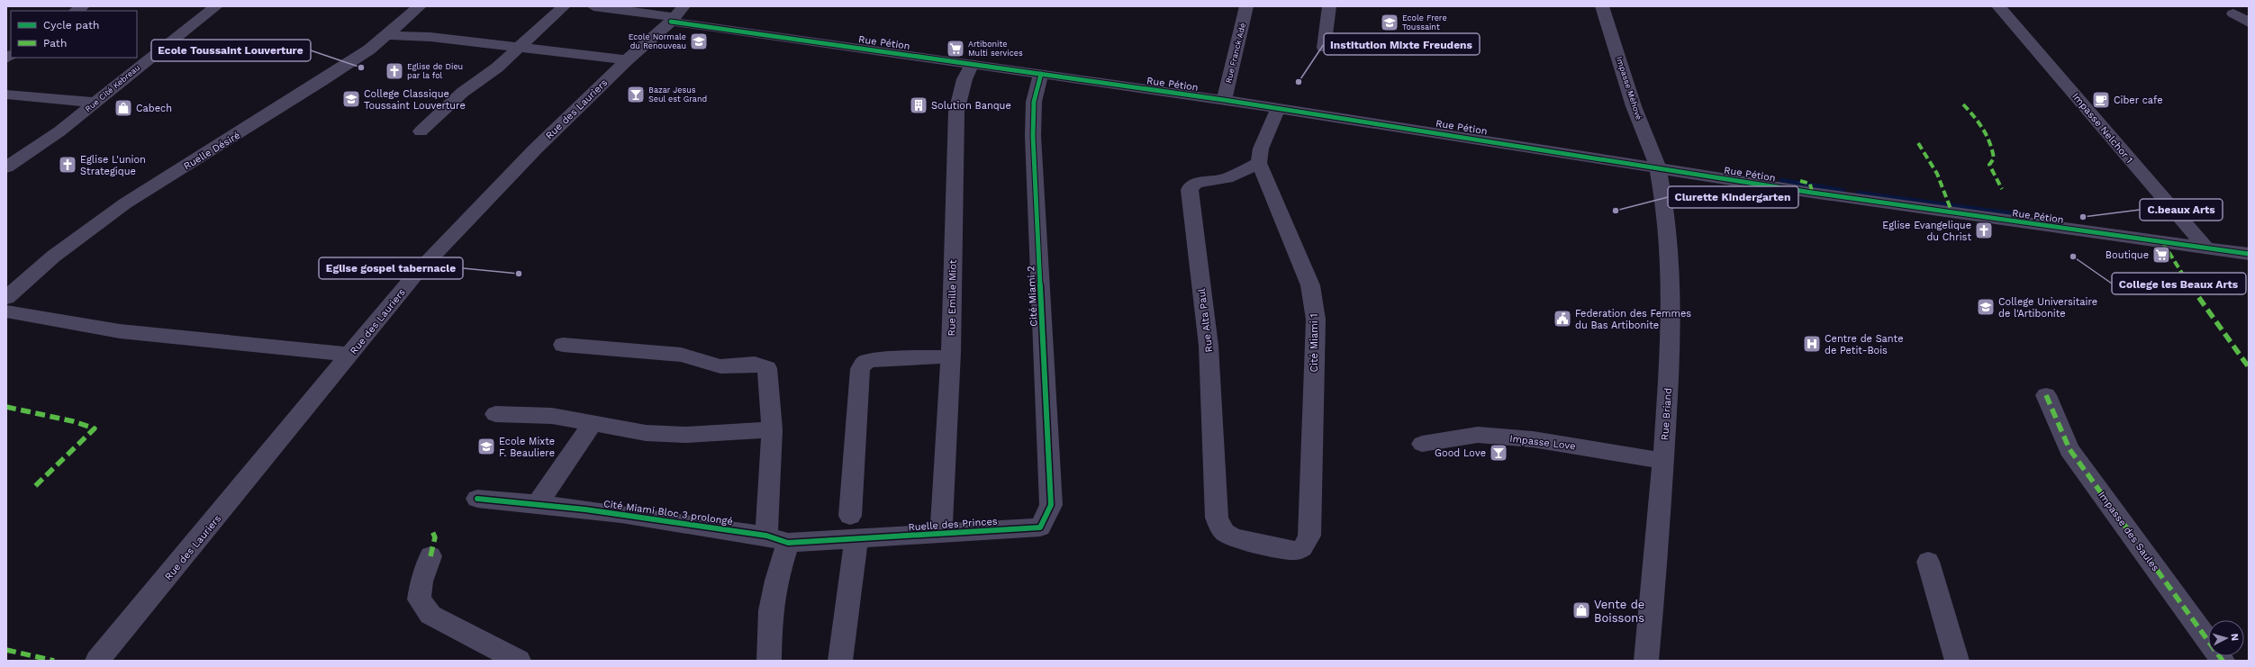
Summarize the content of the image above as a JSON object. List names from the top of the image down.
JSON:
{
  "streets": {
    "street": [
      "Rue Pétion",
      "Rue Franck Adé",
      "Rue Cité Kebreau",
      "Impasse Méhové",
      "Rue des Lauriers",
      "Impasse Nelchor 1",
      "Ruelle Désiré",
      "Cité Miami 2",
      "Rue Emille Miot",
      "Rue Alta Paul",
      "Cité Miami 1",
      "Rue Briand",
      "Impasse Love",
      "Cité Miami Bloc 3 prolongé",
      "Ruelle des Princes",
      "Impasse des Saules"
    ]
  },
  "crossings": [
    ["Rue Pétion", "Rue Franck Adé"],
    ["Rue Pétion", "Impasse Méhové"],
    ["Rue Pétion", "Rue des Lauriers"],
    ["Rue Pétion", "Impasse Nelchor 1"],
    ["Rue Pétion", "Cité Miami 2"],
    ["Rue Pétion", "Rue Emille Miot"],
    ["Rue Pétion", "Rue Briand"],
    ["Impasse Méhové", "Rue Briand"],
    ["Cité Miami 2", "Ruelle des Princes"],
    ["Rue Emille Miot", "Ruelle des Princes"],
    ["Rue Alta Paul", "Cité Miami 1"],
    ["Rue Briand", "Impasse Love"],
    ["Cité Miami Bloc 3 prolongé", "Ruelle des Princes"]
  ],
  "places": {
    "school or university": [
      "Ecole Frere Toussaint",
      "Ecole Normale du Renouveau",
      "College Classique Toussaint Louverture",
      "College Universitaire de l'Artibonite",
      "Ecole Mixte F. Beauliere"
    ],
    "supermarket": ["Artibonite Multi services", "Boutique"],
    "other": [
      "Ecole Toussaint Louverture",
      "Institution Mixte Freudens",
      "Clurette Kindergarten",
      "C.beaux Arts",
      "College les Beaux Arts",
      "Eglise gospel tabernacle"
    ],
    "church": ["Eglise de Dieu par la fol", "Eglise L'union Strategique", "Eglise Evangelique du Christ"],
    "bar": ["Bazar Jesus Seul est Grand", "Good Love"],
    "cafe": ["Ciber cafe"],
    "building": ["Solution Banque"],
    "shop": ["Cabech", "Vente de Boissons"],
    "public building": ["Federation des Femmes du Bas Artibonite"],
    "hospital": ["Centre de Sante de Petit-Bois"]
  },
  "legend": ["Cycle path", "Path"],
  "north": "right"
}
